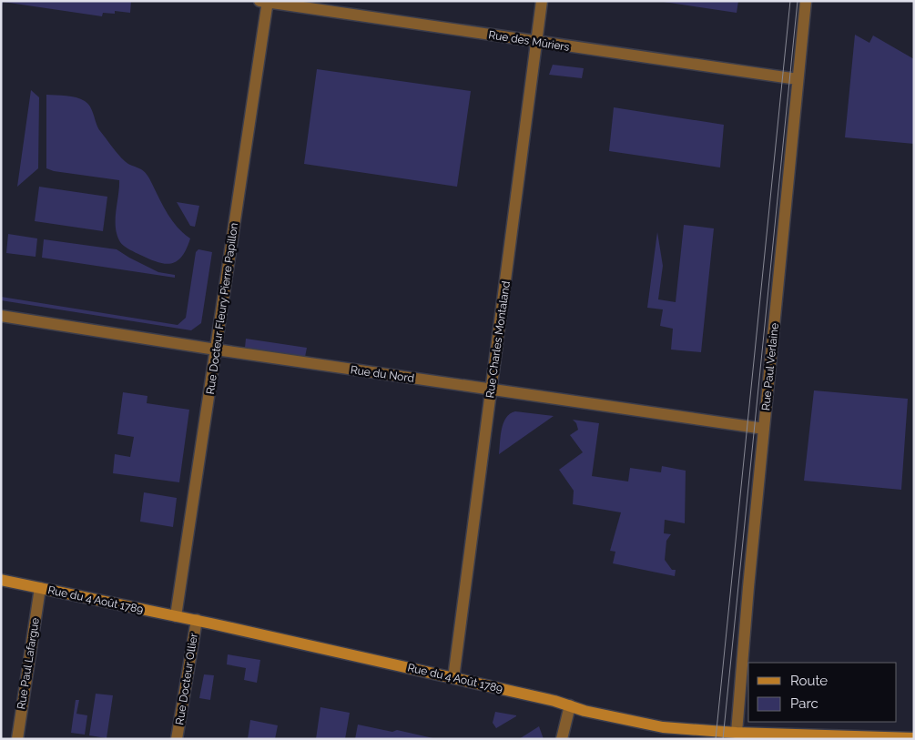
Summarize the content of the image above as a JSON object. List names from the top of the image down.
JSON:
{
  "streets": {
    "main road": ["Rue du 4 Août 1789"],
    "street": [
      "Rue des Mûriers",
      "Rue Docteur Fleury Pierre Papillon",
      "Rue Charles Montaland",
      "Rue Paul Verlaine",
      "Rue du Nord",
      "Rue Paul Lafargue",
      "Rue Docteur Ollier"
    ]
  },
  "crossings": [
    ["Rue des Mûriers", "Rue Docteur Fleury Pierre Papillon"],
    ["Rue des Mûriers", "Rue Charles Montaland"],
    ["Rue des Mûriers", "Rue Paul Verlaine"],
    ["Rue Docteur Fleury Pierre Papillon", "Rue du Nord"],
    ["Rue Docteur Fleury Pierre Papillon", "Rue du 4 Août 1789"],
    ["Rue Charles Montaland", "Rue du Nord"],
    ["Rue Charles Montaland", "Rue du 4 Août 1789"],
    ["Rue Paul Verlaine", "Rue du Nord"],
    ["Rue Paul Verlaine", "Rue du 4 Août 1789"],
    ["Rue du 4 Août 1789", "Rue Paul Lafargue"],
    ["Rue du 4 Août 1789", "Rue Docteur Ollier"]
  ],
  "legend": ["Route", "Parc"]
}
